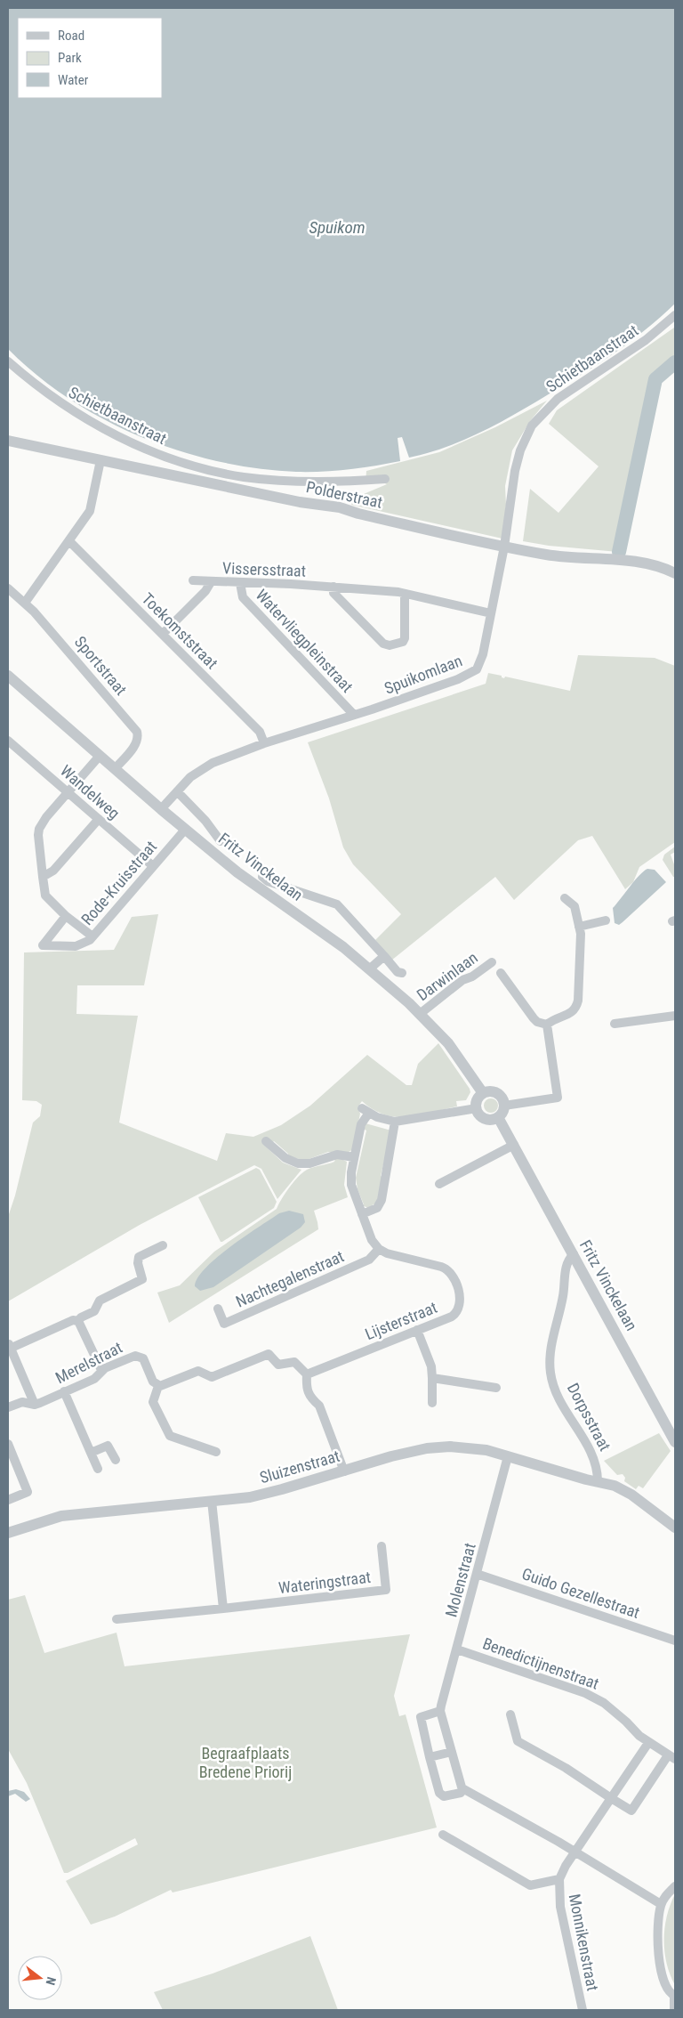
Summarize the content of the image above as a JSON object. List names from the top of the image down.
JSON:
{
  "streets": {
    "street": [
      "Schietbaanstraat",
      "Polderstraat",
      "Vissersstraat",
      "Toekomststraat",
      "Watervliegpleinstraat",
      "Sportstraat",
      "Spuikomlaan",
      "Wandelweg",
      "Fritz Vinckelaan",
      "Rode-Kruisstraat",
      "Darwinlaan",
      "Nachtegalenstraat",
      "Lijsterstraat",
      "Merelstraat",
      "Dorpsstraat",
      "Sluizenstraat",
      "Molenstraat",
      "Wateringstraat",
      "Guido Gezellestraat",
      "Benedictijnenstraat",
      "Monnikenstraat"
    ]
  },
  "crossings": [
    ["Schietbaanstraat", "Spuikomlaan"],
    ["Polderstraat", "Spuikomlaan"],
    ["Vissersstraat", "Watervliegpleinstraat"],
    ["Vissersstraat", "Spuikomlaan"],
    ["Toekomststraat", "Spuikomlaan"],
    ["Watervliegpleinstraat", "Spuikomlaan"],
    ["Sportstraat", "Fritz Vinckelaan"],
    ["Spuikomlaan", "Fritz Vinckelaan"],
    ["Wandelweg", "Rode-Kruisstraat"],
    ["Fritz Vinckelaan", "Rode-Kruisstraat"],
    ["Fritz Vinckelaan", "Darwinlaan"],
    ["Fritz Vinckelaan", "Dorpsstraat"],
    ["Nachtegalenstraat", "Lijsterstraat"],
    ["Dorpsstraat", "Sluizenstraat"],
    ["Sluizenstraat", "Molenstraat"],
    ["Molenstraat", "Guido Gezellestraat"],
    ["Molenstraat", "Benedictijnenstraat"],
    ["Benedictijnenstraat", "Monnikenstraat"]
  ],
  "water": ["Spuikom"],
  "parks": ["Begraafplaats Bredene Priorij"],
  "legend": ["Road", "Park", "Water"],
  "north": "right"
}
